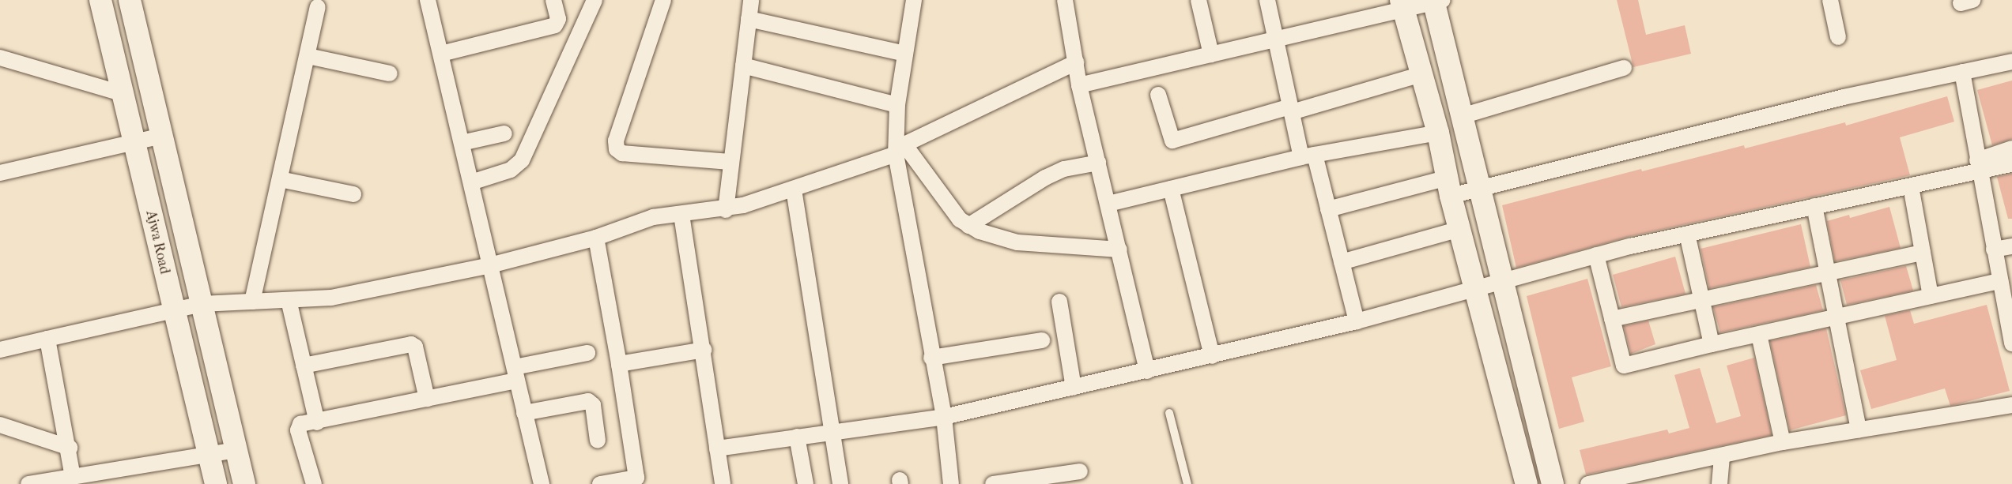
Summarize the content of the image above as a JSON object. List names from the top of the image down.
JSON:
{
  "streets": {
    "main road": ["Ajwa Road"]
  }
}
